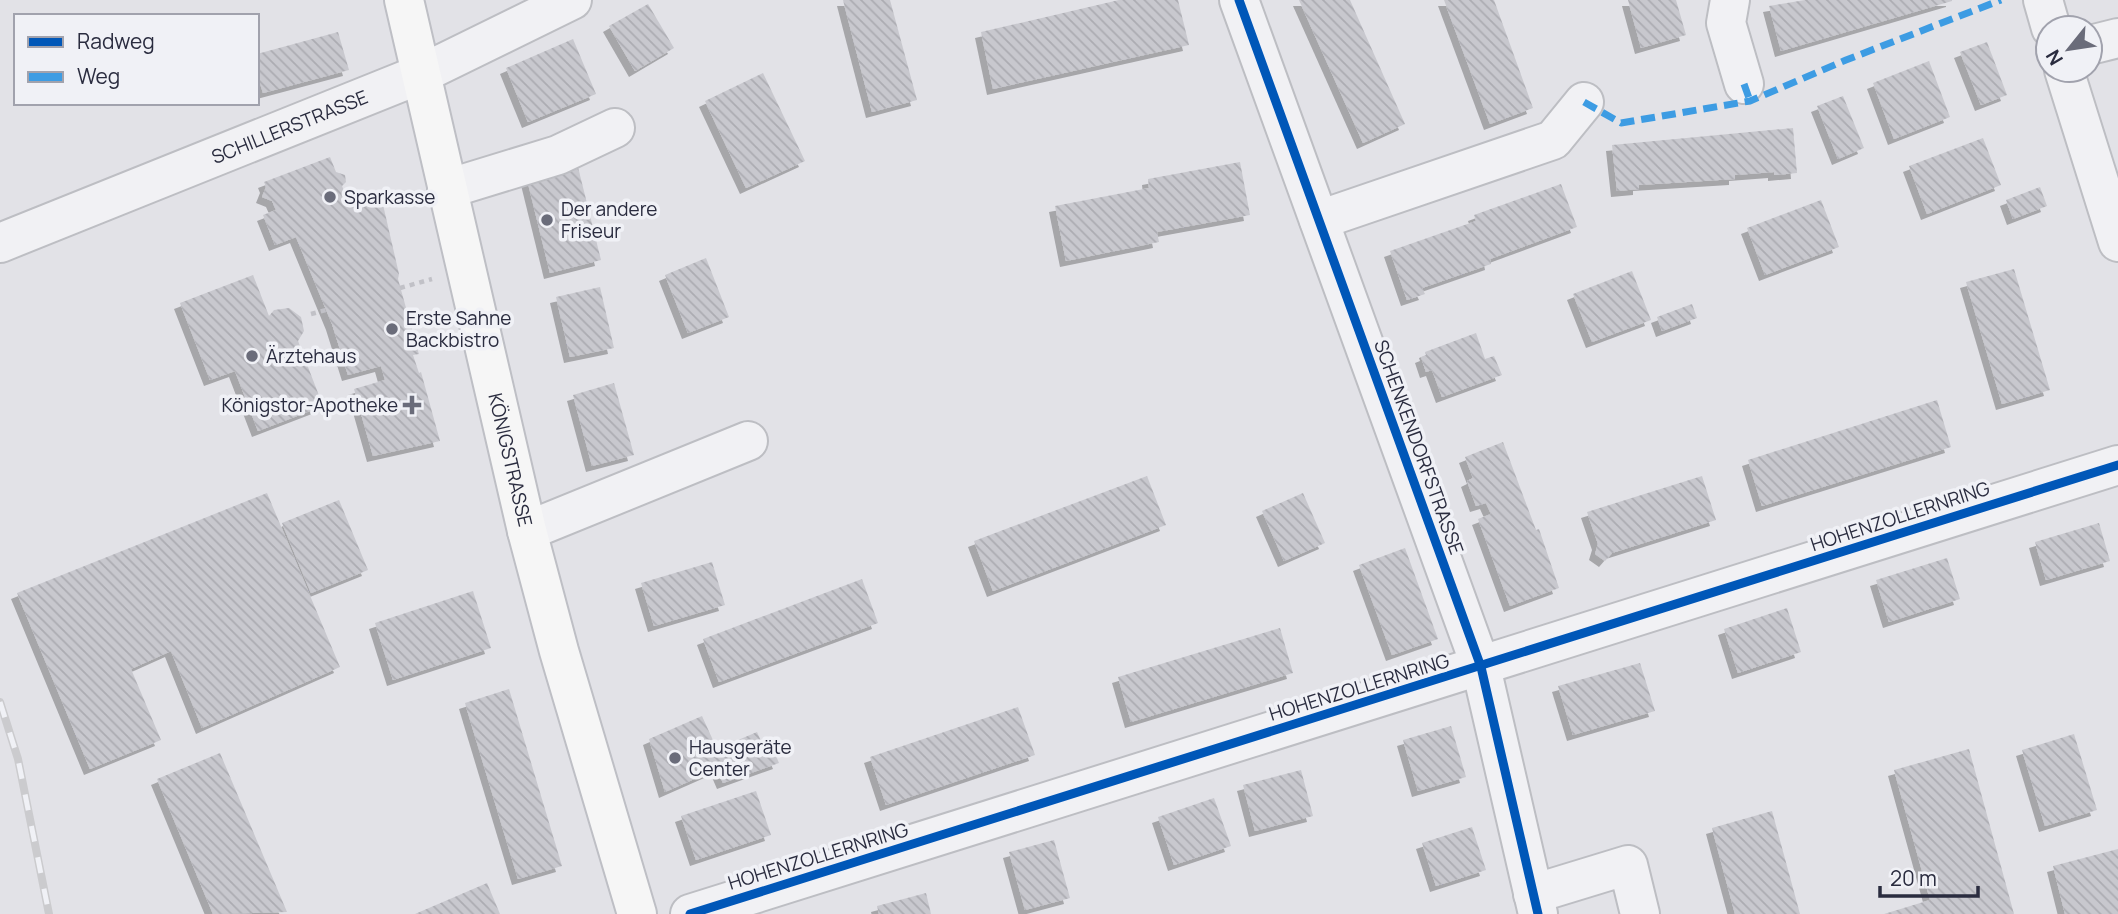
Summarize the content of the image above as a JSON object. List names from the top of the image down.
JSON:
{
  "streets": {
    "main road": ["KÖNIGSTRASSE"],
    "street": ["SCHILLERSTRASSE", "SCHENKENDORFSTRASSE", "HOHENZOLLERNRING"]
  },
  "crossings": [
    ["SCHILLERSTRASSE", "KÖNIGSTRASSE"],
    ["SCHENKENDORFSTRASSE", "HOHENZOLLERNRING"]
  ],
  "places": {
    "other": [
      "Sparkasse",
      "Der andere Friseur",
      "Erste Sahne Backbistro",
      "Ärztehaus",
      "Hausgeräte Center"
    ],
    "health": ["Königstor-Apotheke"]
  },
  "legend": ["Radweg", "Weg"],
  "scale_bar": "20 m",
  "north": "bottom left"
}
